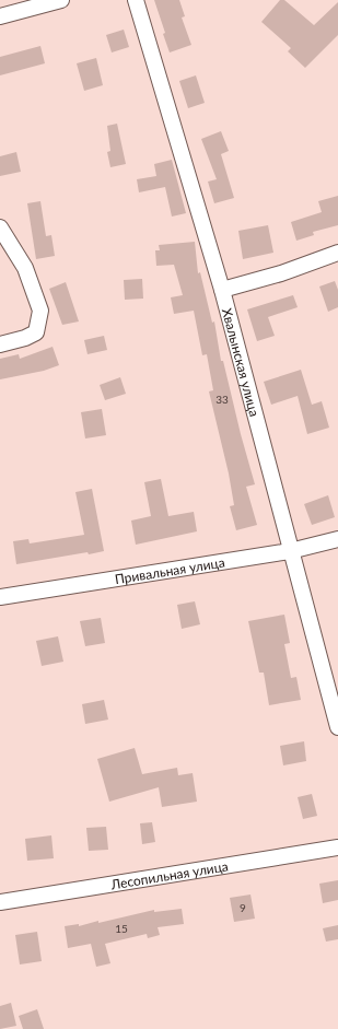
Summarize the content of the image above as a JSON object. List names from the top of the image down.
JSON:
{
  "streets": {
    "street": ["Хвалынская улица", "Привальная улица", "Лесопильная улица"]
  },
  "crossings": [
    ["Хвалынская улица", "Привальная улица"]
  ],
  "house_numbers": ["33", "9", "15"]
}
